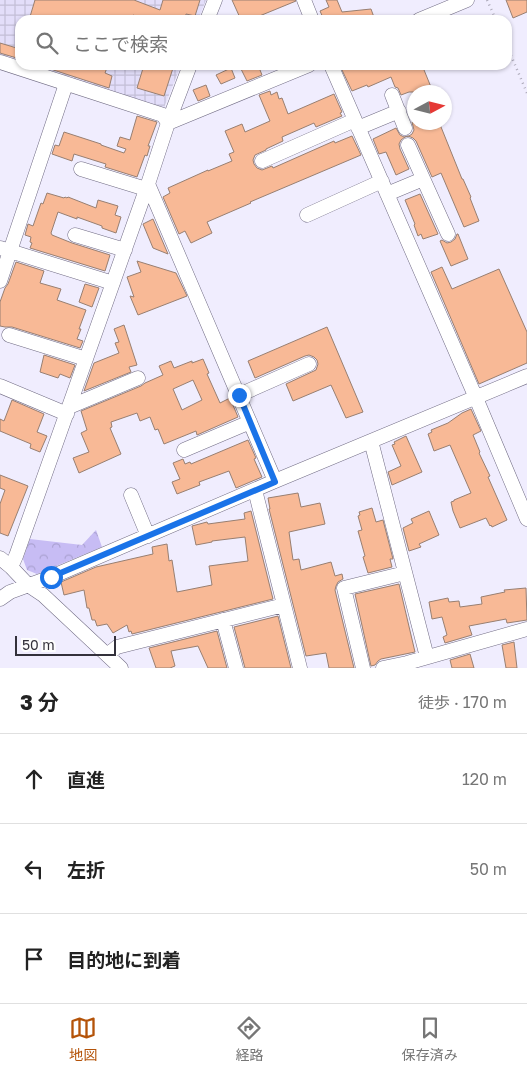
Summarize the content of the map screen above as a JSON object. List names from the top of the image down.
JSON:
{
  "scale_bar": "50 m",
  "north": "right",
  "page": {
    "search": "ここで検索",
    "scale": "50 m",
    "heading": ["3 分", "徒歩 · 170 m"],
    "list": [
      ["直進", "120 m"],
      ["左折", "50 m"],
      "目的地に到着"
    ],
    "nav": ["地図", "経路", "保存済み"]
  }
}
